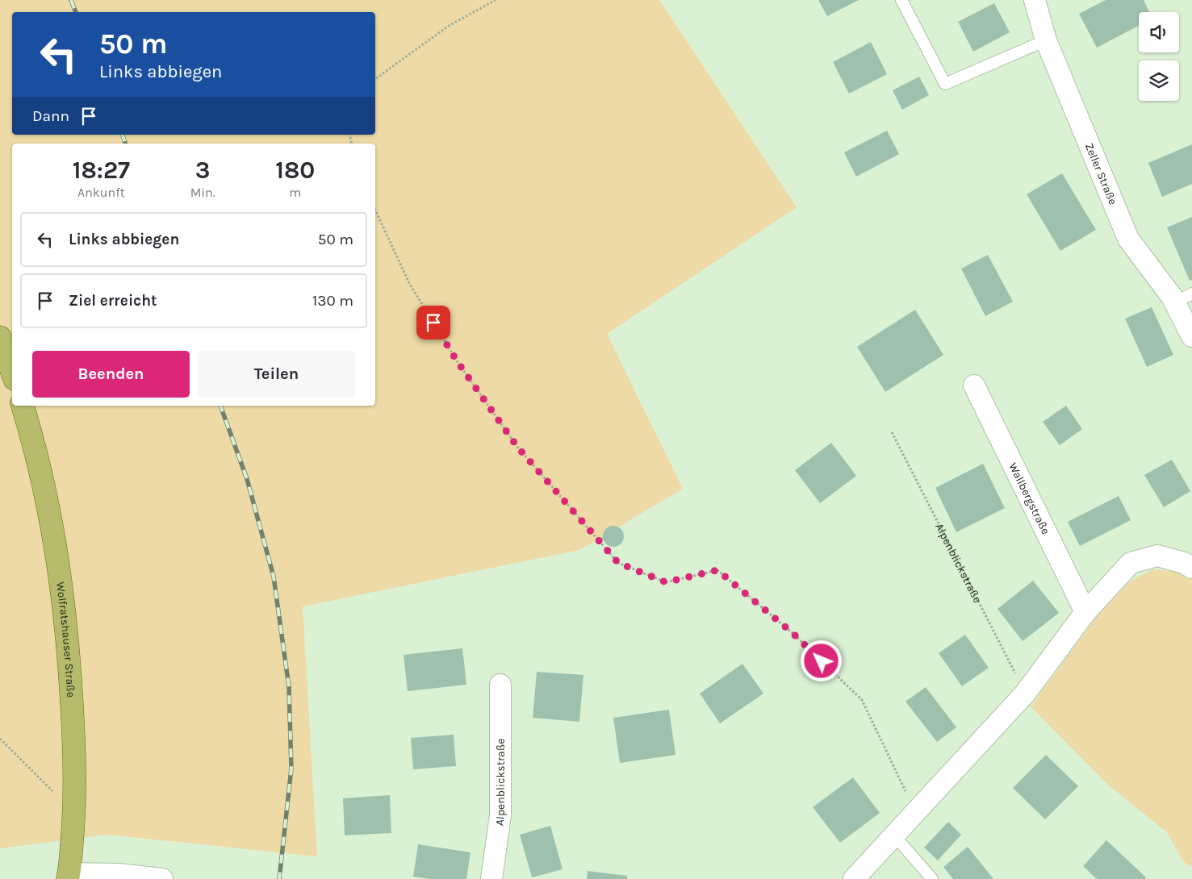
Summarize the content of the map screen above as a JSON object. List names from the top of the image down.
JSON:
{
  "streets": {
    "main road": ["Wolfratshauser Straße"],
    "street": ["Zeller Straße", "Wallbergstraße", "Alpenblickstraße"]
  },
  "page": {
    "turn": ["50 m", "Links abbiegen"],
    "then": "Dann",
    "eta": [
      "18:27",
      "Ankunft",
      "3",
      "Min.",
      "180",
      "m"
    ],
    "list": [
      {
        "name": "Links abbiegen",
        "value": "50 m"
      },
      {
        "name": "Ziel erreicht",
        "value": "130 m"
      }
    ],
    "buttons": ["Beenden", "Teilen"]
  }
}
